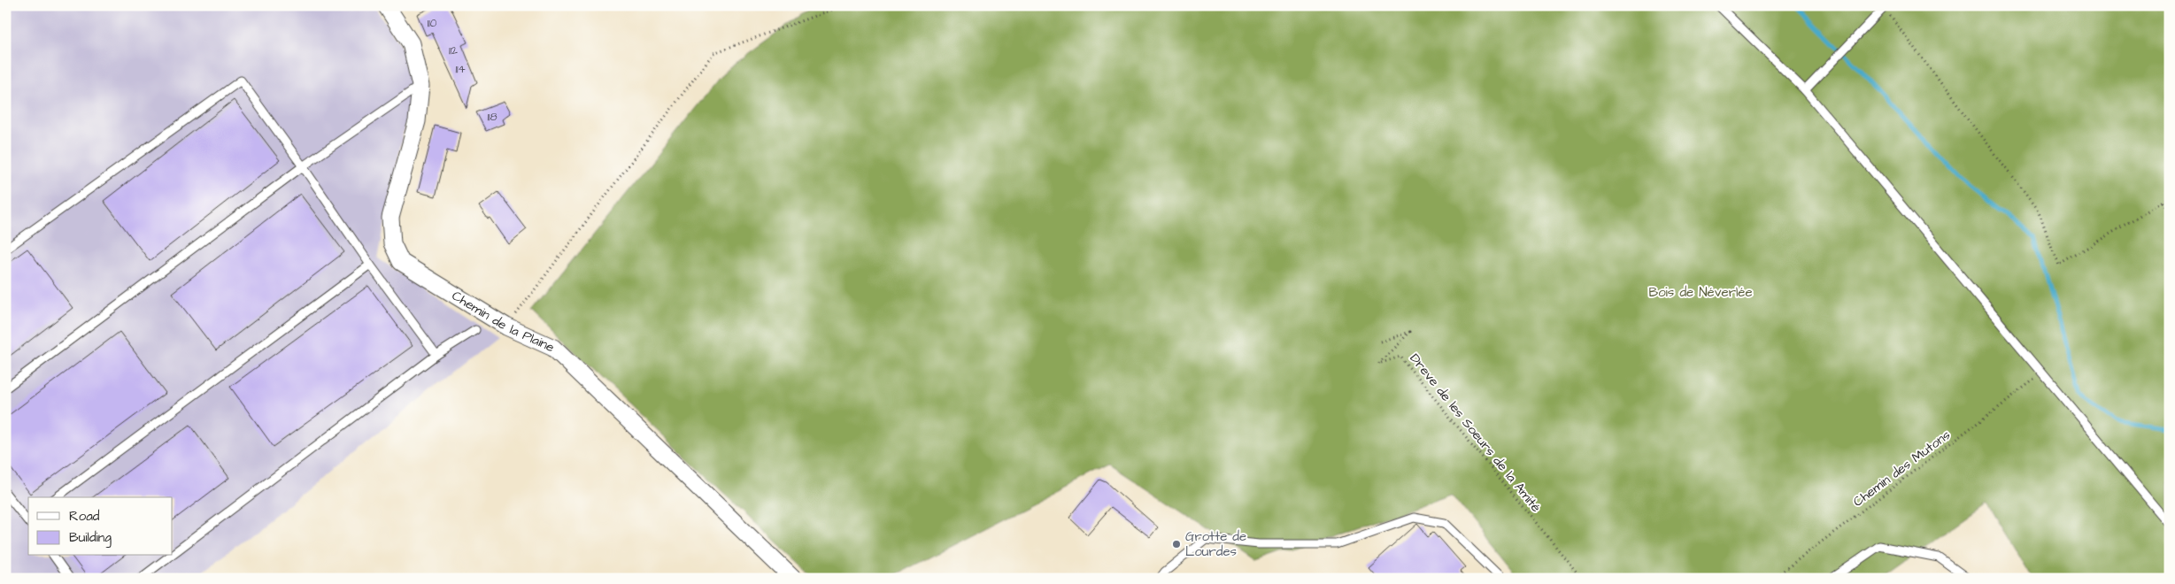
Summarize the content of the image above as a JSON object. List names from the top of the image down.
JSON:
{
  "streets": {
    "street": ["Chemin de la Plaine"],
    "path": ["Dreve de les Soeurs de la Amité", "Chemin des Mutons"]
  },
  "parks": ["Bois de Néverlée"],
  "places": ["Grotte de Lourdes"],
  "house_numbers": [
    "110",
    "112",
    "114",
    "118"
  ],
  "legend": ["Road", "Building"]
}
